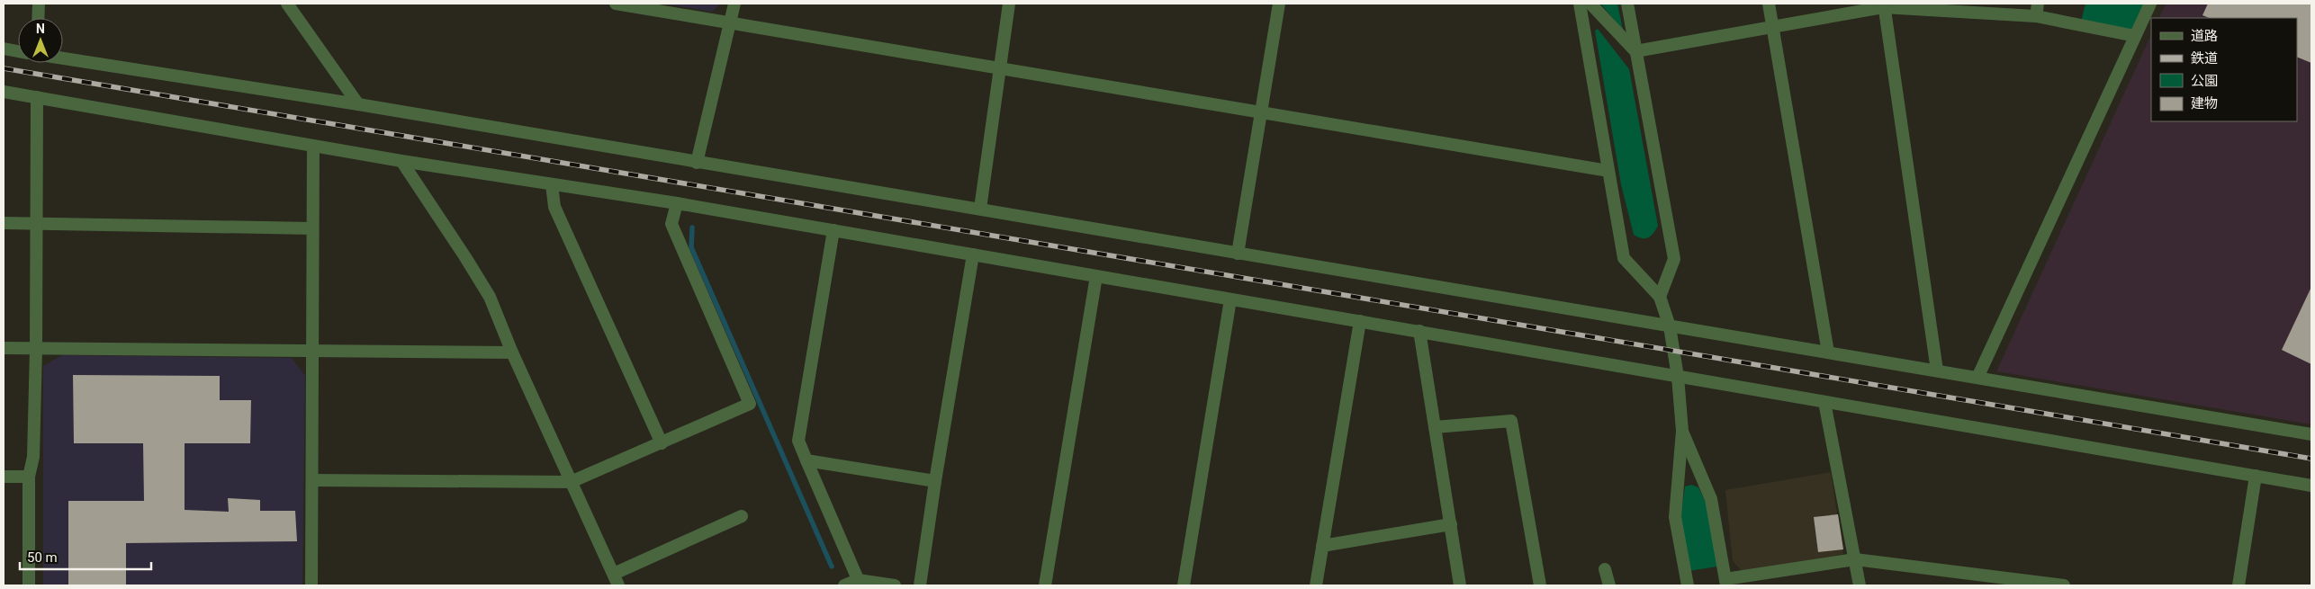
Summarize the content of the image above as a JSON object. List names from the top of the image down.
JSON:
{
  "legend": [
    "道路",
    "鉄道",
    "公園",
    "建物"
  ],
  "scale_bar": "50 m",
  "north": "top"
}
